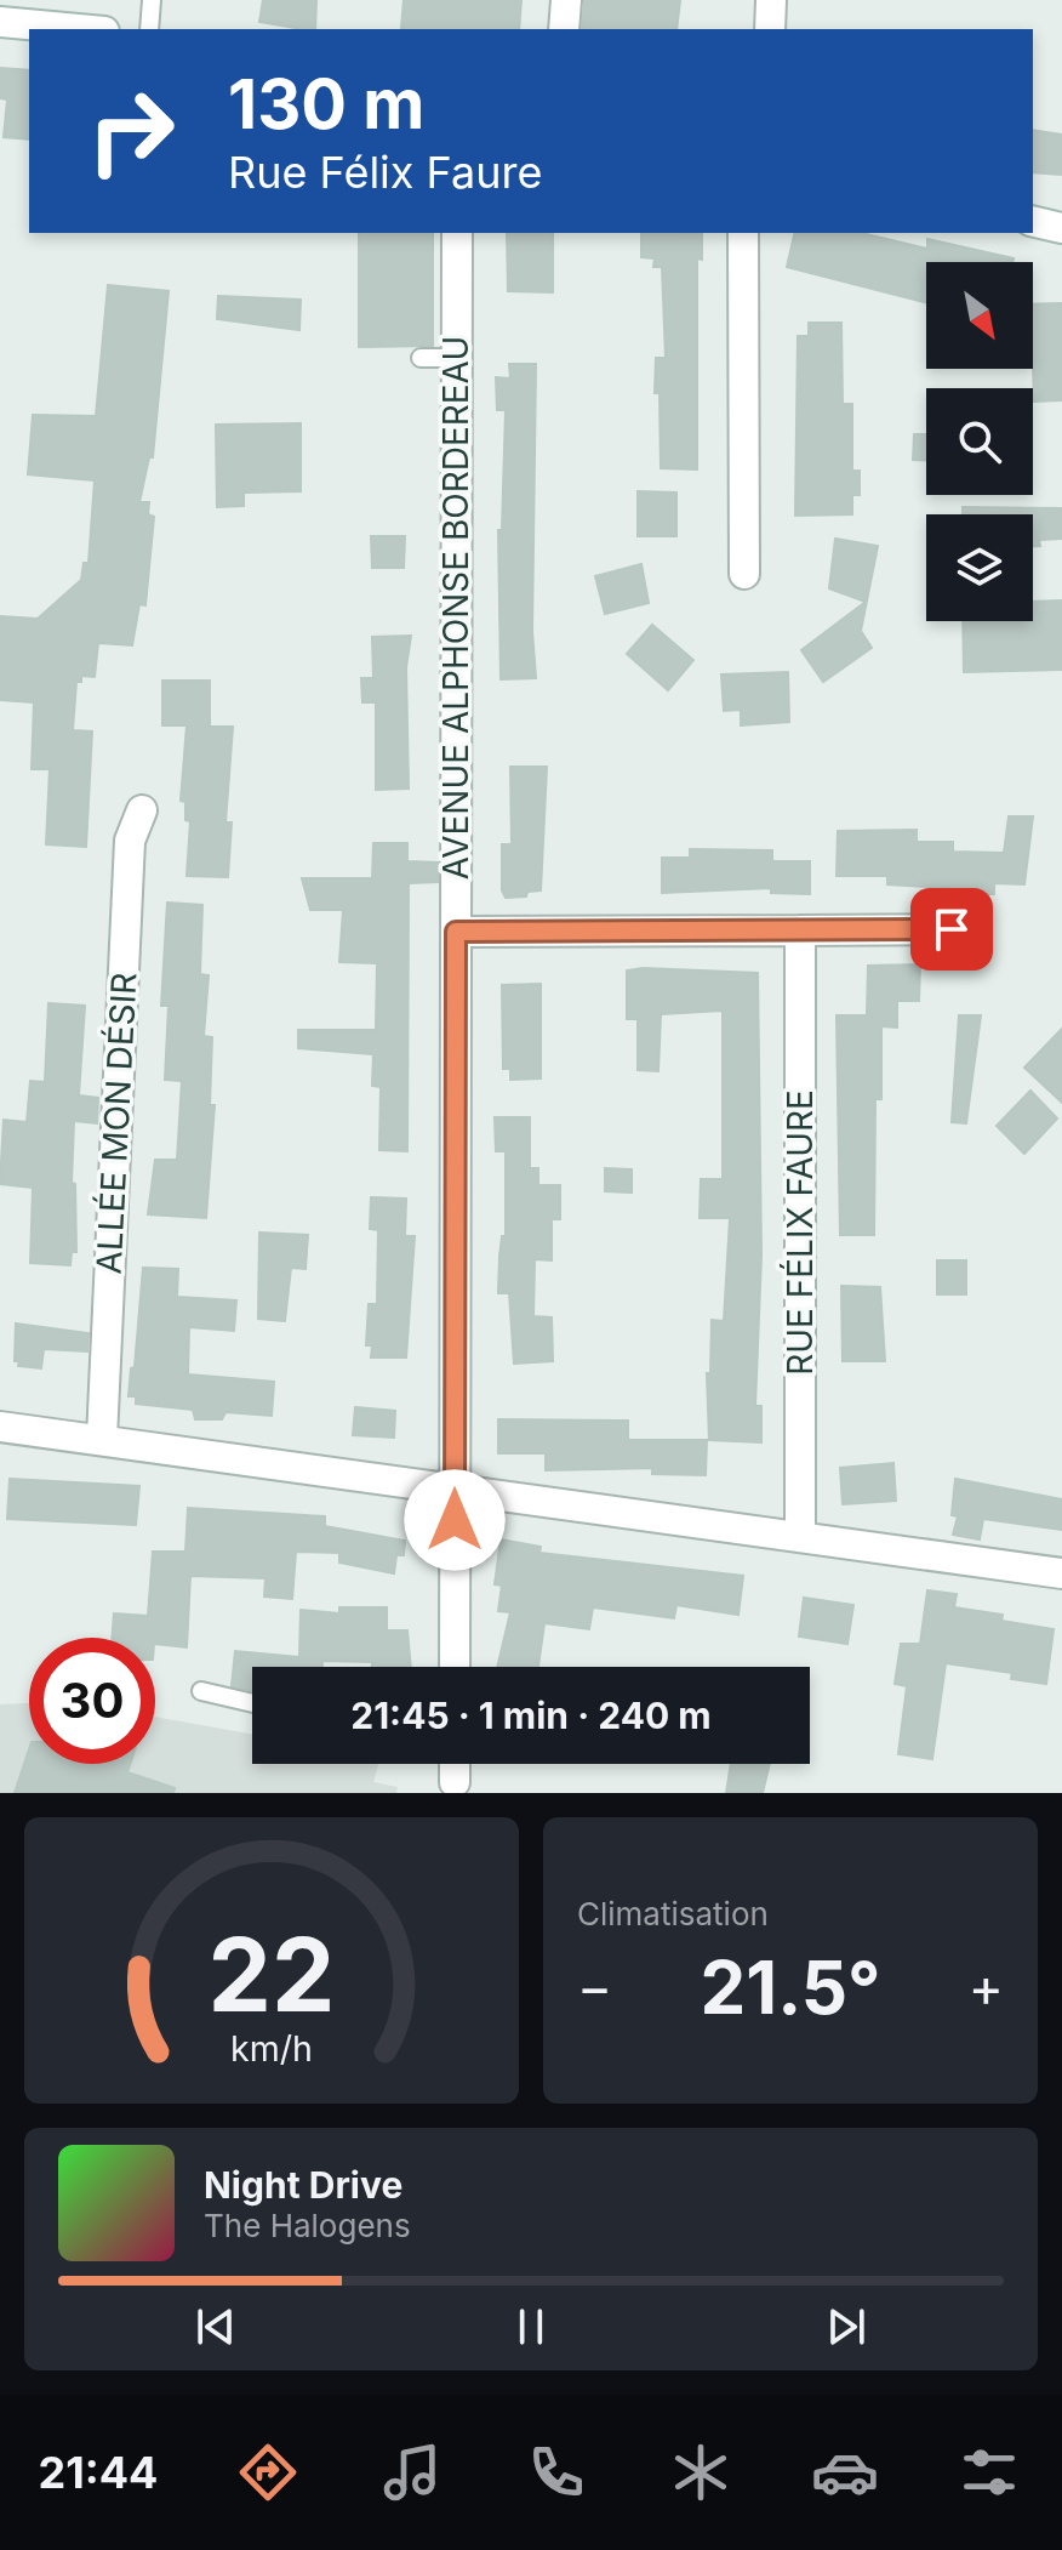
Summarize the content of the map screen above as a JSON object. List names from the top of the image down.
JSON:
{
  "streets": {
    "street": ["AVENUE ALPHONSE BORDEREAU", "ALLÉE MON DÉSIR", "RUE FÉLIX FAURE"]
  },
  "north": "bottom right",
  "page": {
    "turn": ["130 m", "Rue Félix Faure"],
    "limit": "30",
    "trip": "21:45 · 1 min · 240 m",
    "tile": "Climatisation",
    "heat": ["−", "21.5°", "+"],
    "song": ["Night Drive", "The Halogens"],
    "tabs": "21:44",
    "gauge": ["22", "km/h"]
  }
}
